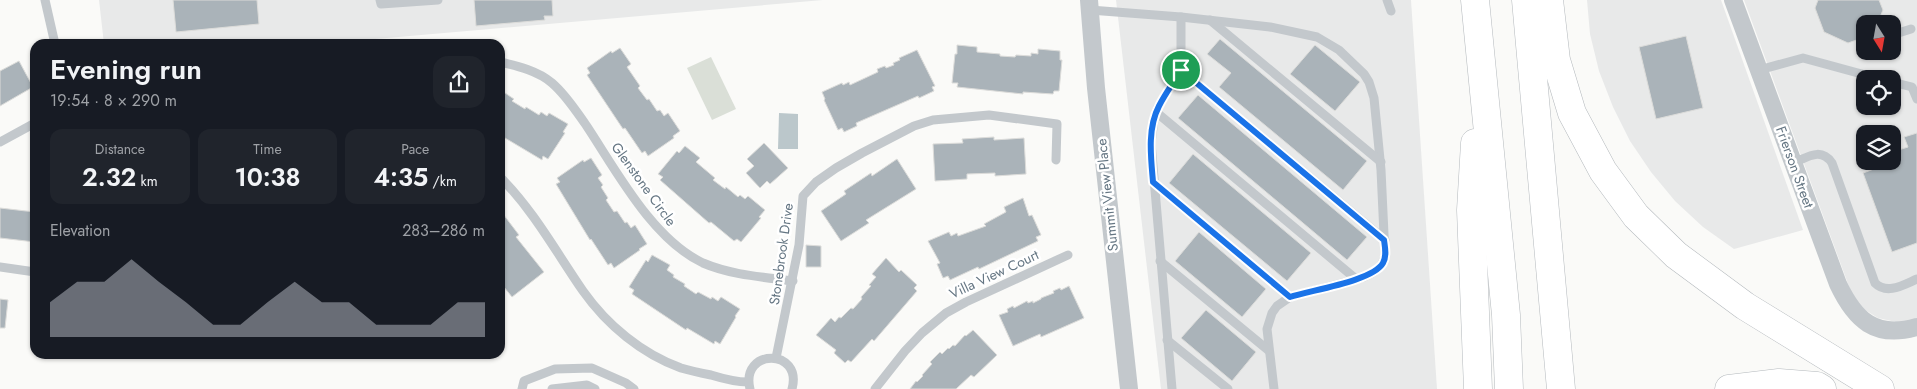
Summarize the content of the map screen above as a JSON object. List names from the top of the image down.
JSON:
{
  "streets": {
    "street": ["Frierson Street", "Summit View Place"],
    "lane": ["Glenstone Circle", "Stonebrook Drive", "Villa View Court"]
  },
  "crossings": [
    ["Glenstone Circle", "Stonebrook Drive"]
  ],
  "north": "bottom",
  "page": {
    "heading": ["Evening run", "19:54 · 8 × 290 m"],
    "stats": [
      ["Distance", "2.32 km"],
      ["Time", "10:38"],
      ["Pace", "4:35 /km"]
    ],
    "chart": ["Elevation", "283–286 m"]
  }
}
